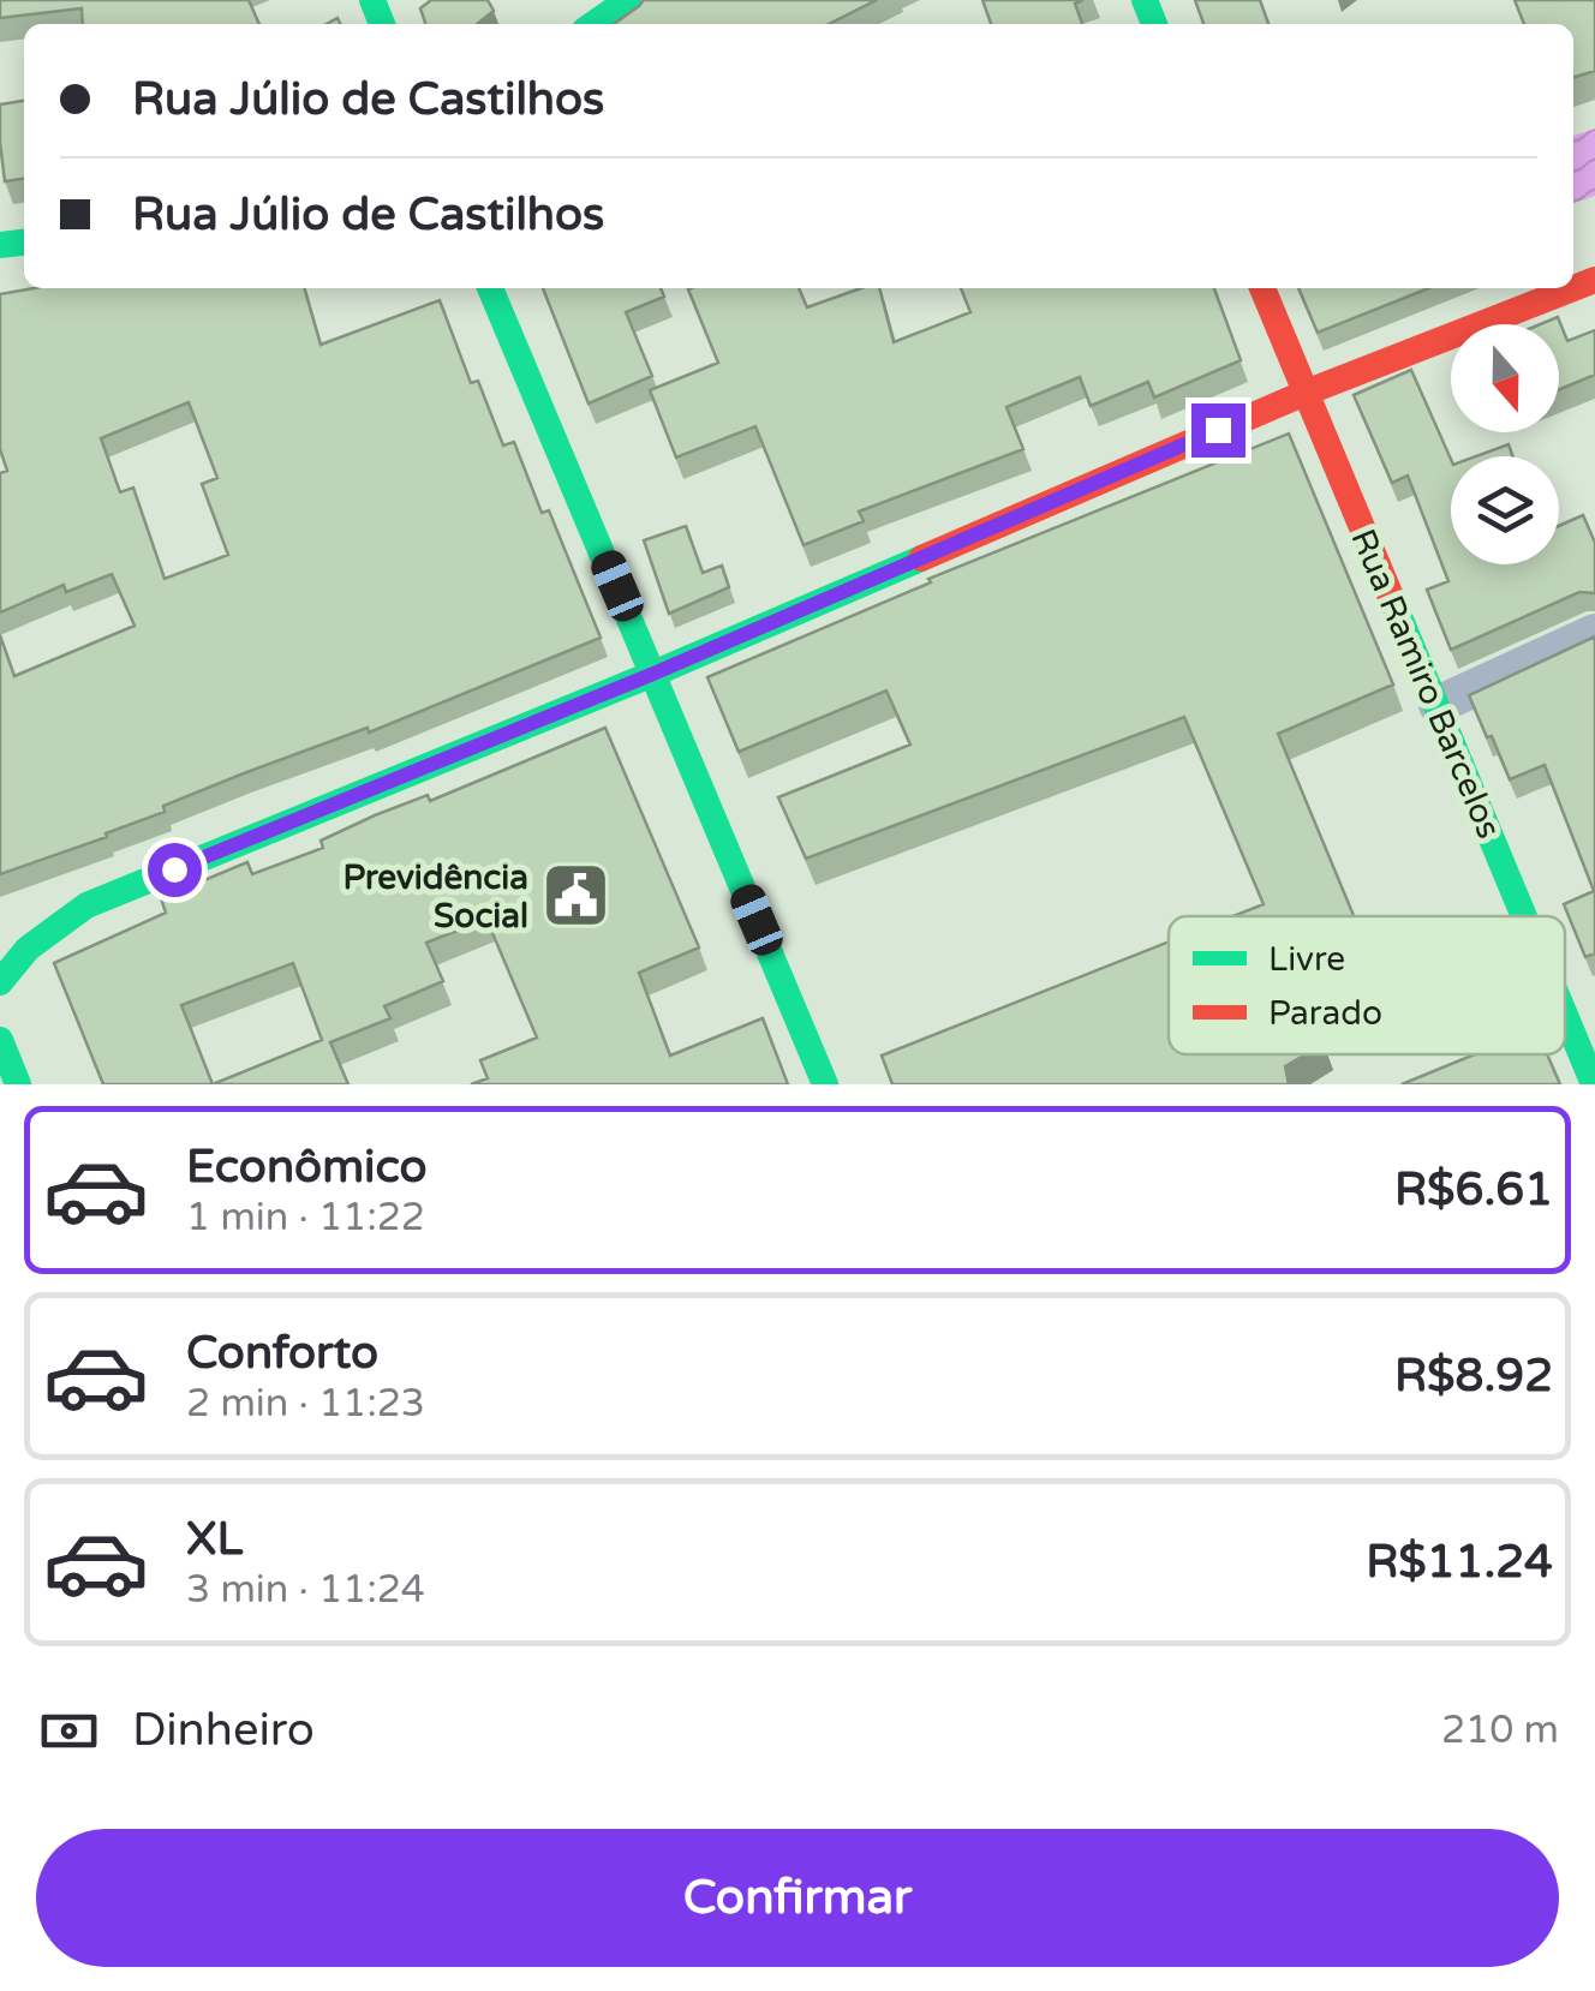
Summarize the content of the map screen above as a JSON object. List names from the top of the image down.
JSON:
{
  "streets": {
    "main road": ["Rua Ramiro Barcelos"]
  },
  "places": {
    "public building": ["Previdência Social"]
  },
  "legend": ["Livre", "Parado"],
  "north": "bottom",
  "page": {
    "banner": ["Rua Júlio de Castilhos", "Rua Júlio de Castilhos"],
    "list": [
      {
        "name": "Econômico",
        "note": "1 min · 11:22",
        "value": "R$6.61"
      },
      {
        "name": "Conforto",
        "note": "2 min · 11:23",
        "value": "R$8.92"
      },
      {
        "name": "XL",
        "note": "3 min · 11:24",
        "value": "R$11.24"
      }
    ],
    "pay": ["Dinheiro", "210 m"],
    "buttons": "Confirmar"
  }
}
